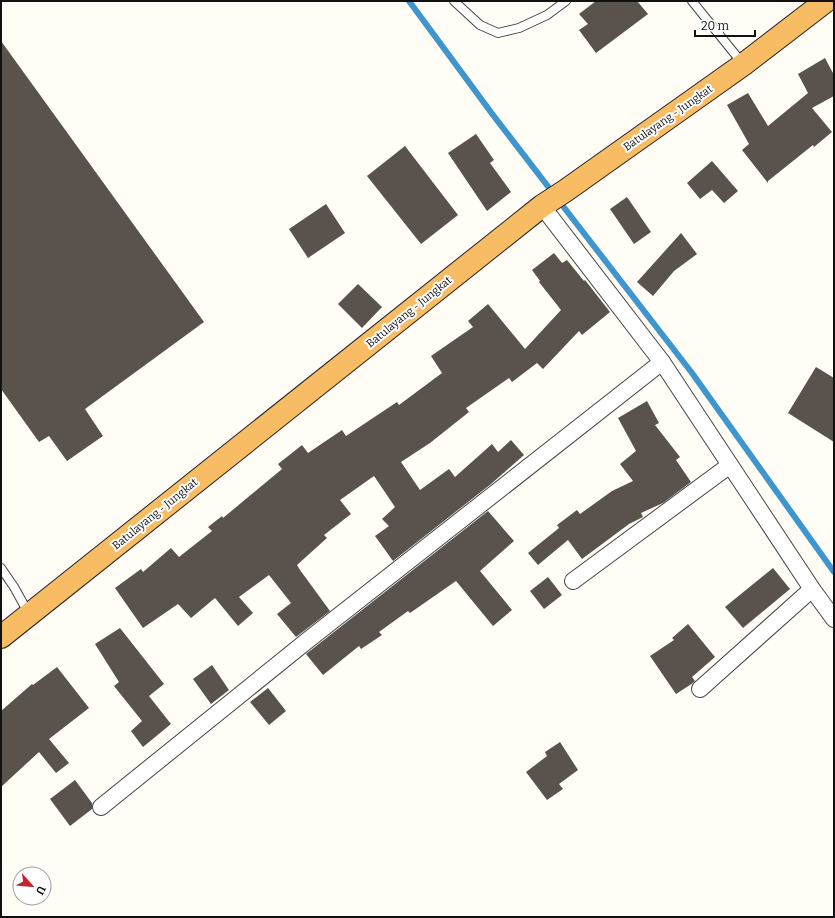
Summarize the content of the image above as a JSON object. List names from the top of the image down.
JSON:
{
  "streets": {
    "highway": ["Batulayang - Jungkat"]
  },
  "scale_bar": "20 m",
  "north": "bottom right"
}
